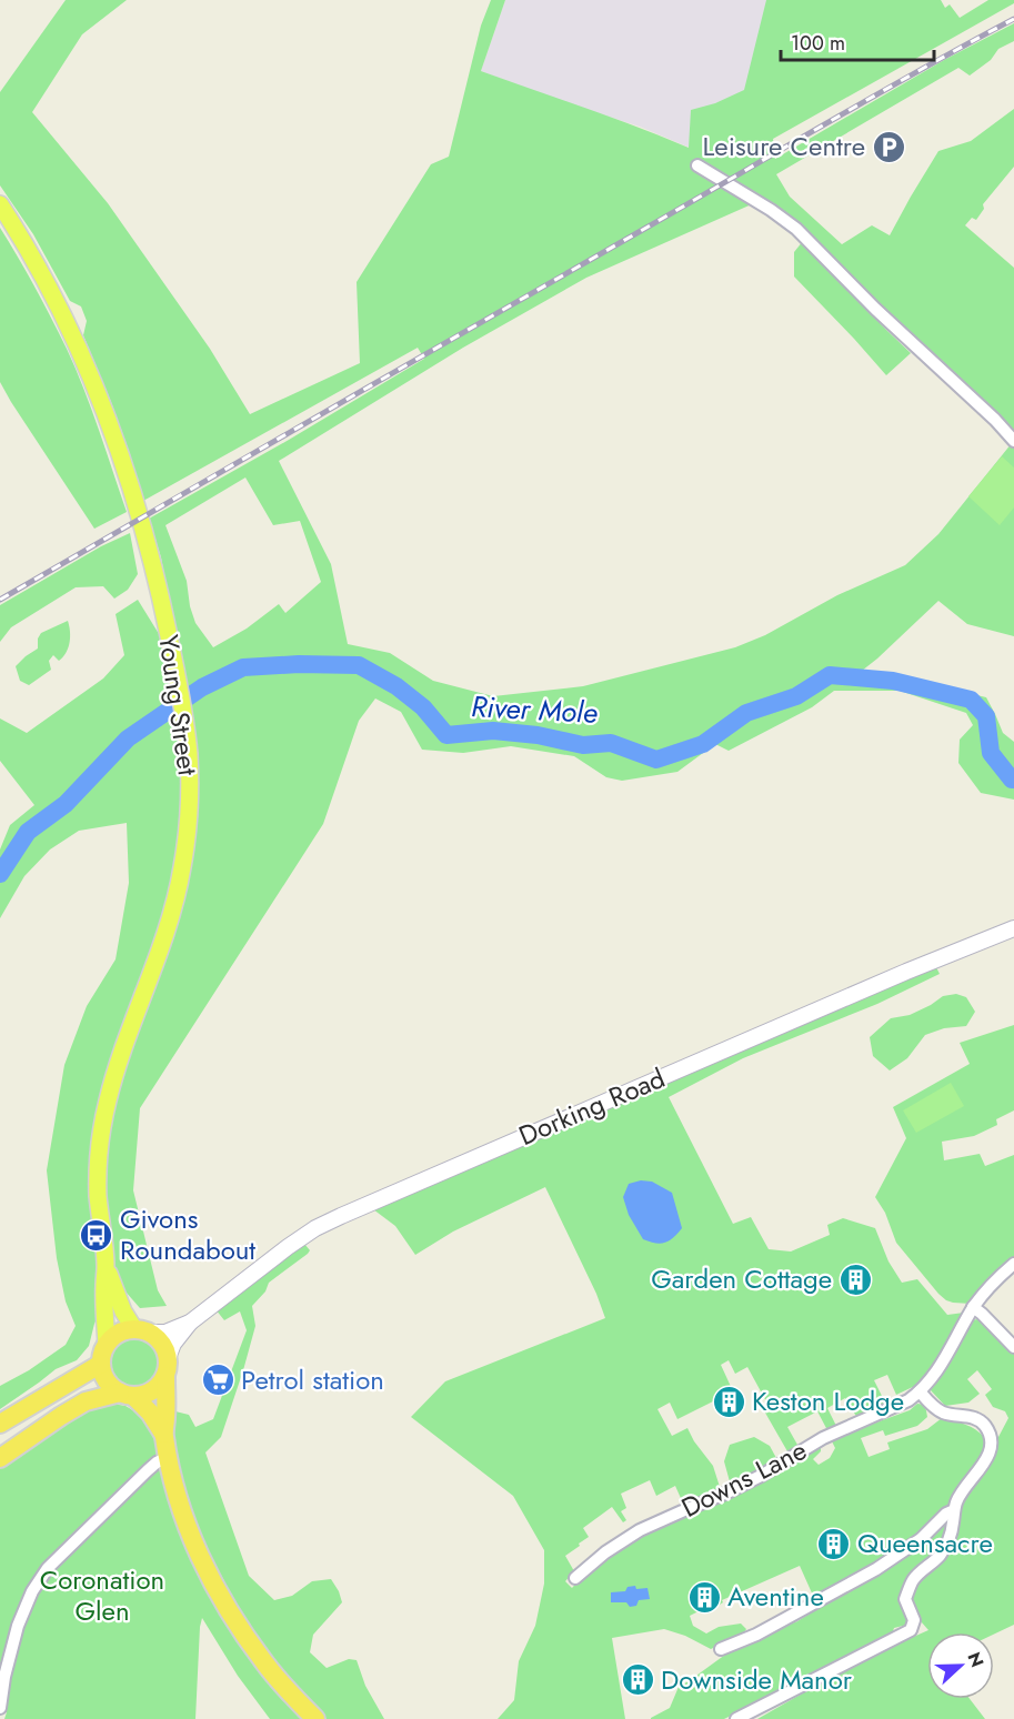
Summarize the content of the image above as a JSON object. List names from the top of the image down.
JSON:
{
  "streets": {
    "main road": ["Young Street", "Dorking Road"],
    "street": ["Downs Lane"]
  },
  "crossings": [
    ["Young Street", "Dorking Road"]
  ],
  "water": ["River Mole"],
  "parks": ["Coronation Glen"],
  "places": {
    "parking": ["Leisure Centre"],
    "bus stop": ["Givons Roundabout"],
    "building": [
      "Garden Cottage",
      "Keston Lodge",
      "Queensacre",
      "Aventine",
      "Downside Manor"
    ],
    "supermarket": ["Petrol station"]
  },
  "scale_bar": "100 m",
  "north": "right"
}
